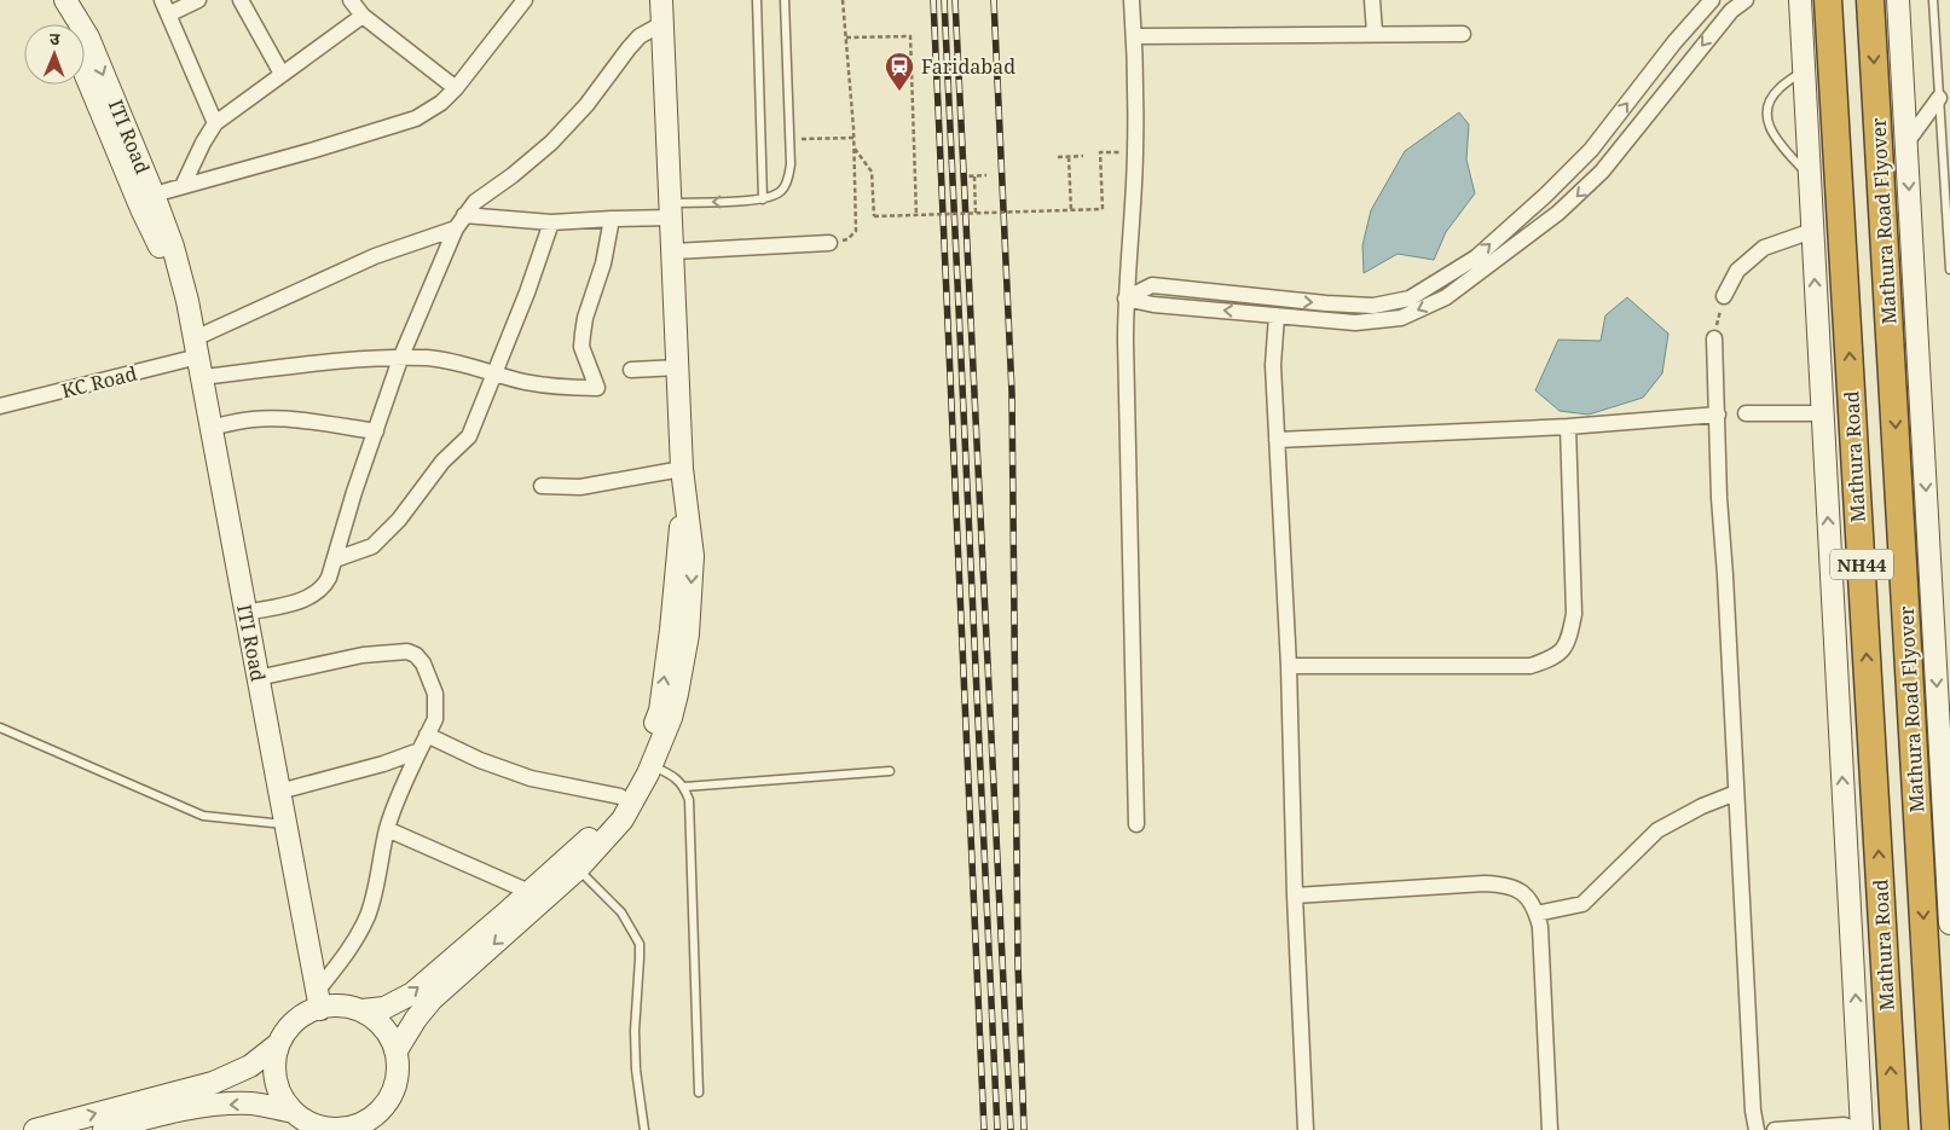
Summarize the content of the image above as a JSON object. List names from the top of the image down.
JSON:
{
  "streets": {
    "highway": ["Mathura Road Flyover", "Mathura Road", "NH44"],
    "street": ["ITI Road", "KC Road"]
  },
  "crossings": [
    ["ITI Road", "KC Road"]
  ],
  "one_way": ["Mathura Road Flyover", "Mathura Road"],
  "places": {
    "station": ["Faridabad"]
  },
  "north": "top"
}
